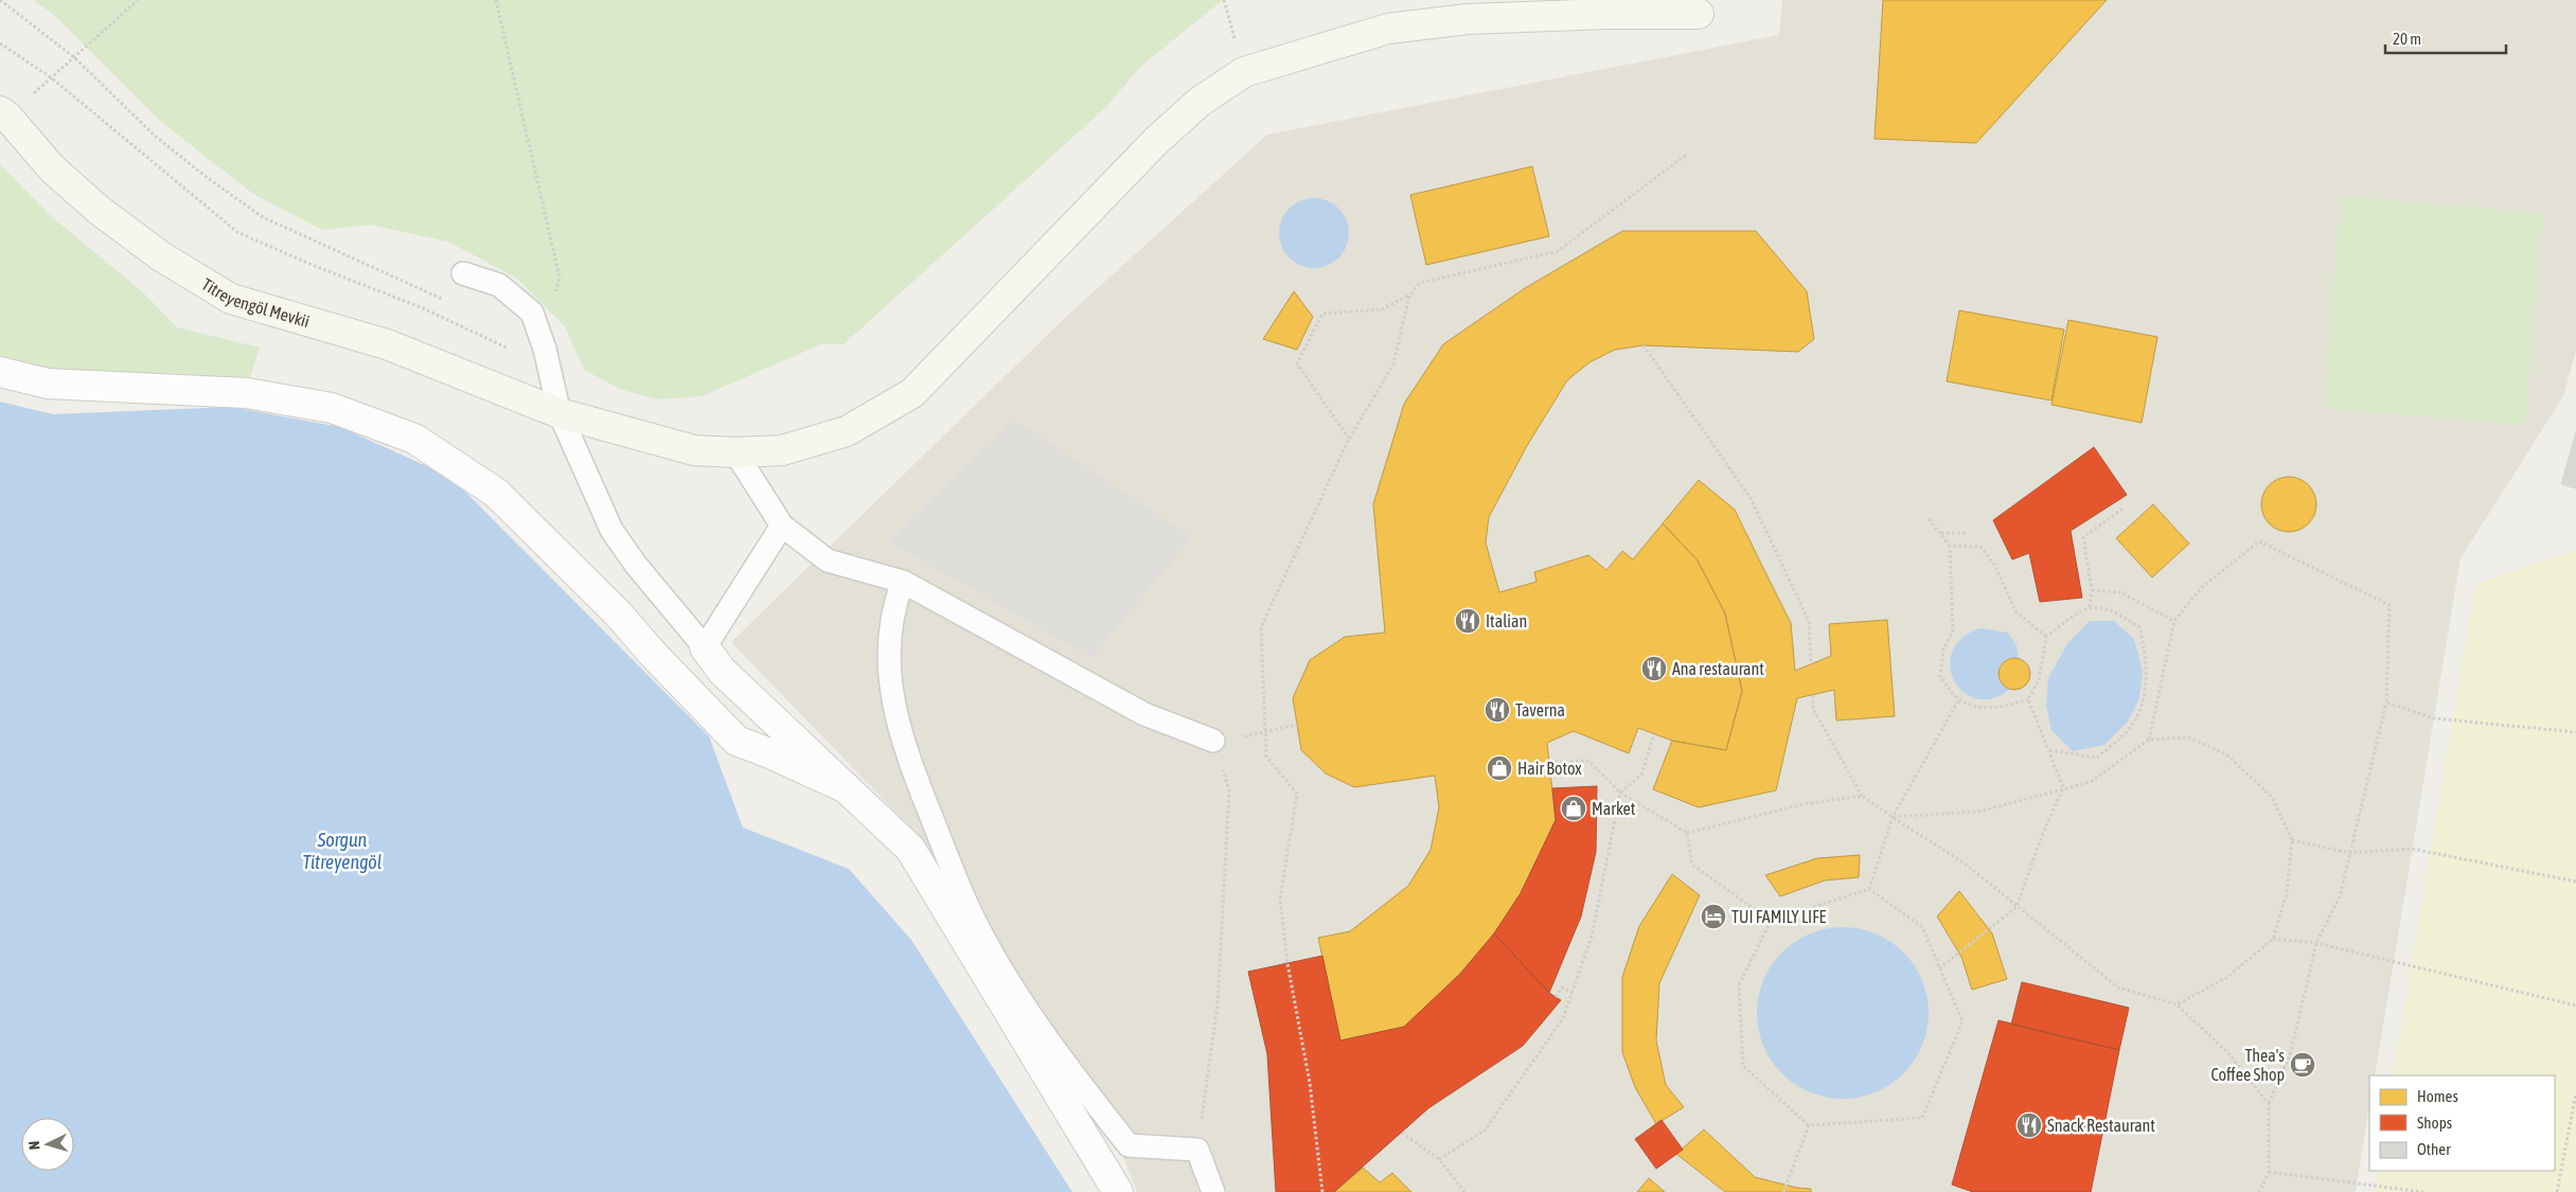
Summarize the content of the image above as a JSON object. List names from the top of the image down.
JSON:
{
  "streets": {
    "street": ["Titreyengöl Mevkii"]
  },
  "water": ["Sorgun Titreyengöl"],
  "places": {
    "restaurant": [
      "Italian",
      "Ana restaurant",
      "Taverna",
      "Snack Restaurant"
    ],
    "shop": ["Hair Botox", "Market"],
    "hotel": ["TUI FAMILY LIFE"],
    "cafe": ["Thea's Coffee Shop"]
  },
  "legend": ["Homes", "Shops", "Other"],
  "scale_bar": "20 m",
  "north": "left"
}
